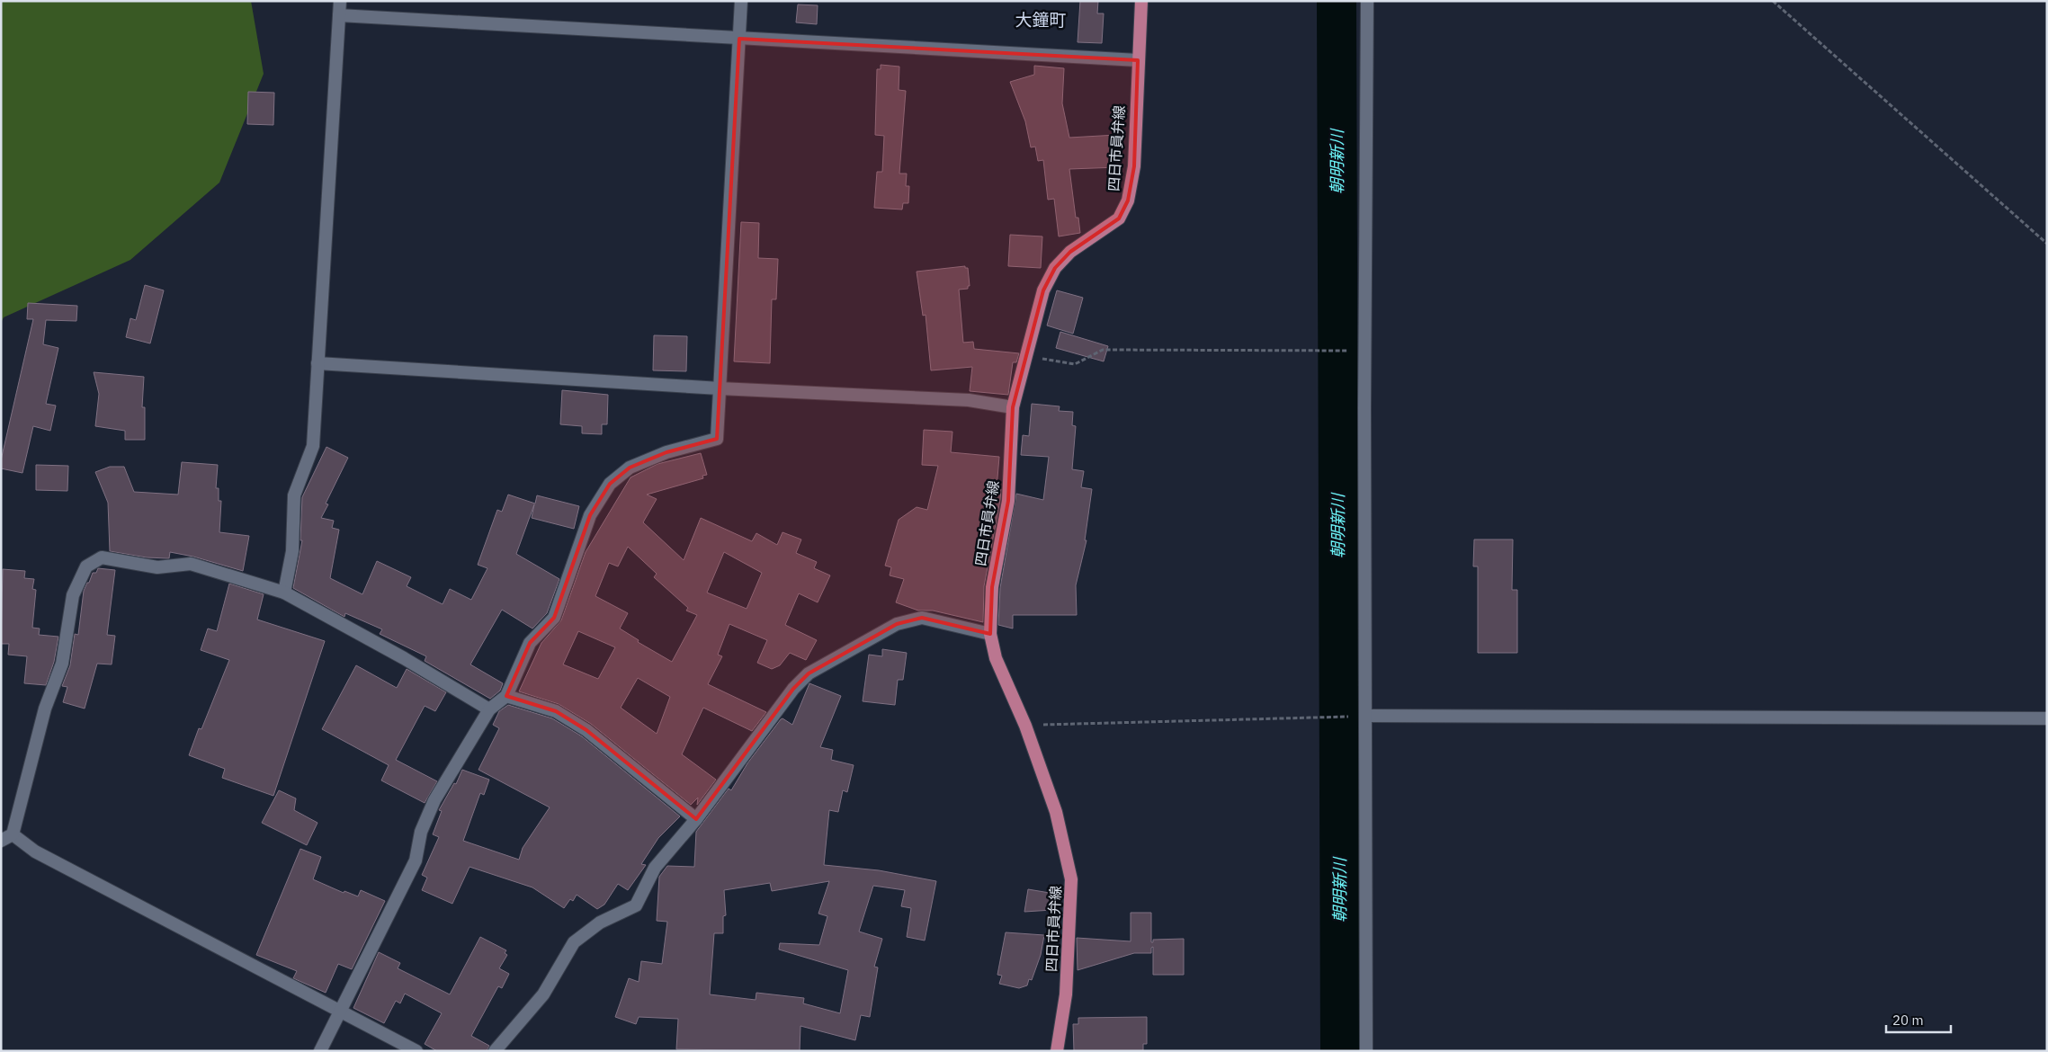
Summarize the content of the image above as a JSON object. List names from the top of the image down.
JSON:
{
  "streets": {
    "main road": ["四日市員弁線"]
  },
  "districts": ["大鐘町"],
  "water": ["朝明新川"],
  "scale_bar": "20 m"
}
